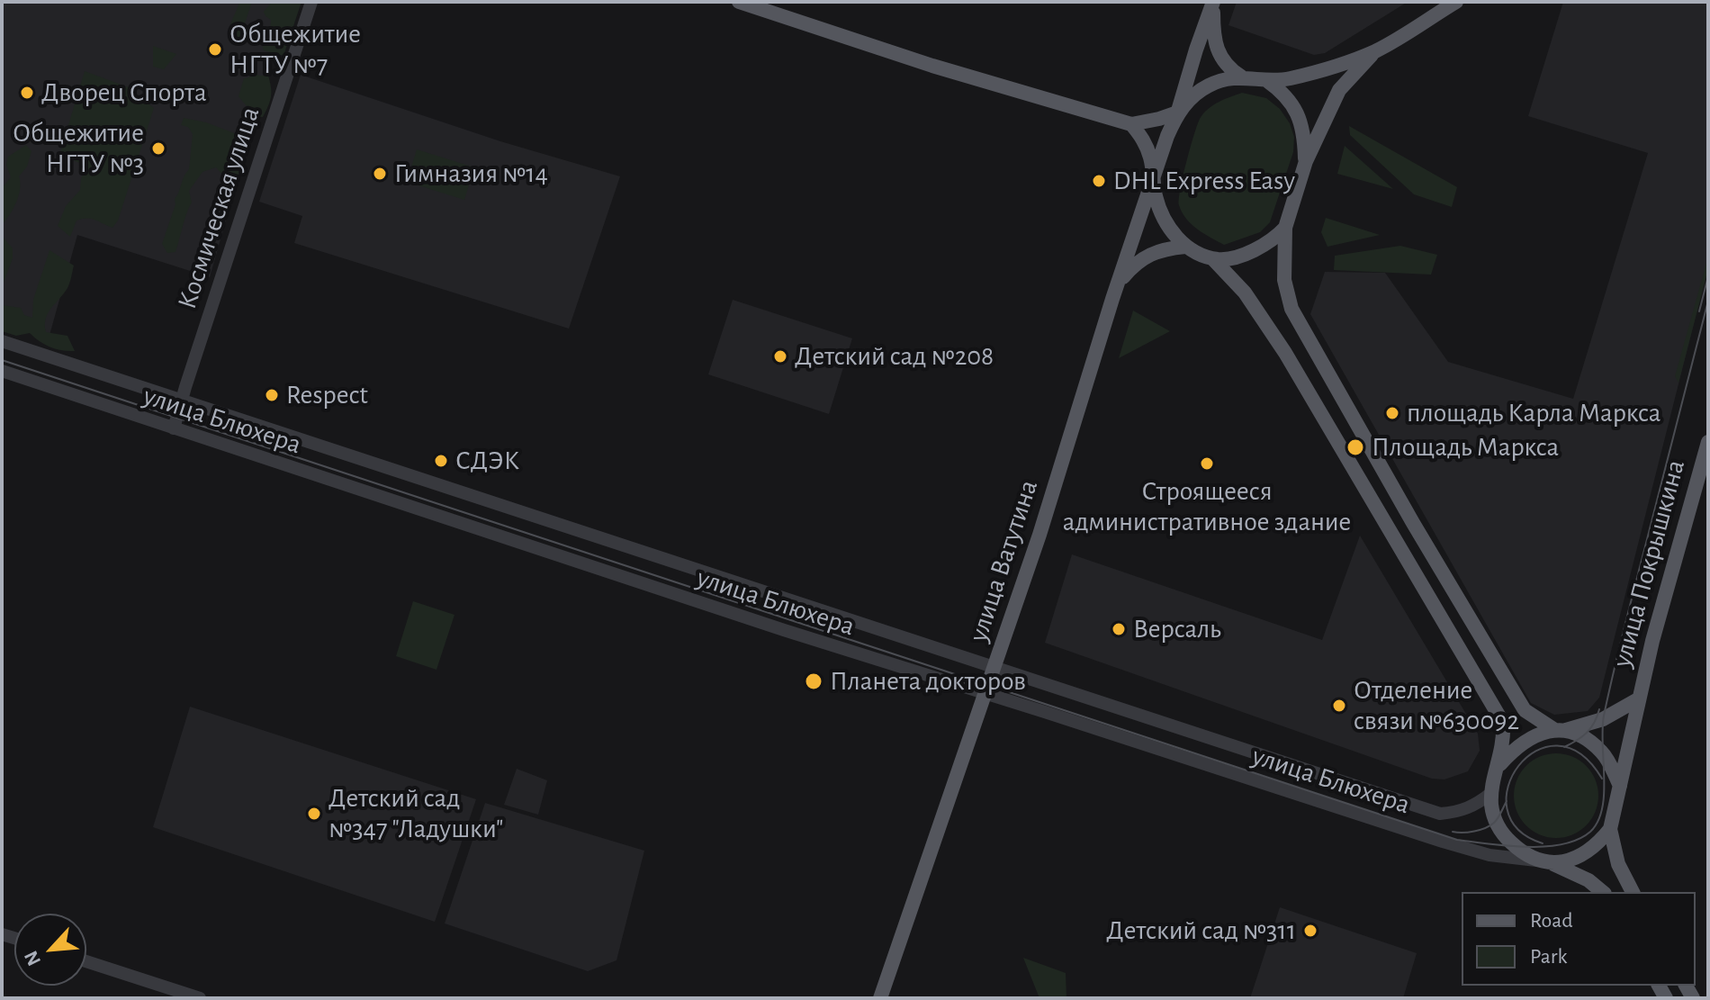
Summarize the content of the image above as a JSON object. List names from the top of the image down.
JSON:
{
  "streets": {
    "main road": ["улица Ватутина", "улица Покрышкина"],
    "street": ["Космическая улица", "улица Блюхера"]
  },
  "crossings": [
    ["Космическая улица", "улица Блюхера"],
    ["улица Блюхера", "улица Ватутина"],
    ["улица Блюхера", "улица Покрышкина"]
  ],
  "places": [
    "Общежитие НГТУ №7",
    "Дворец Спорта",
    "Общежитие НГТУ №3",
    "Гимназия №14",
    "DHL Express Easy",
    "Детский сад №208",
    "Respect",
    "площадь Карла Маркса",
    "Площадь Маркса",
    "СДЭК",
    "Строящееся административное здание",
    "Версаль",
    "Планета докторов",
    "Отделение связи №630092",
    "Детский сад №347 \"Ладушки\"",
    "Детский сад №311"
  ],
  "legend": ["Road", "Park"],
  "north": "bottom left"
}
